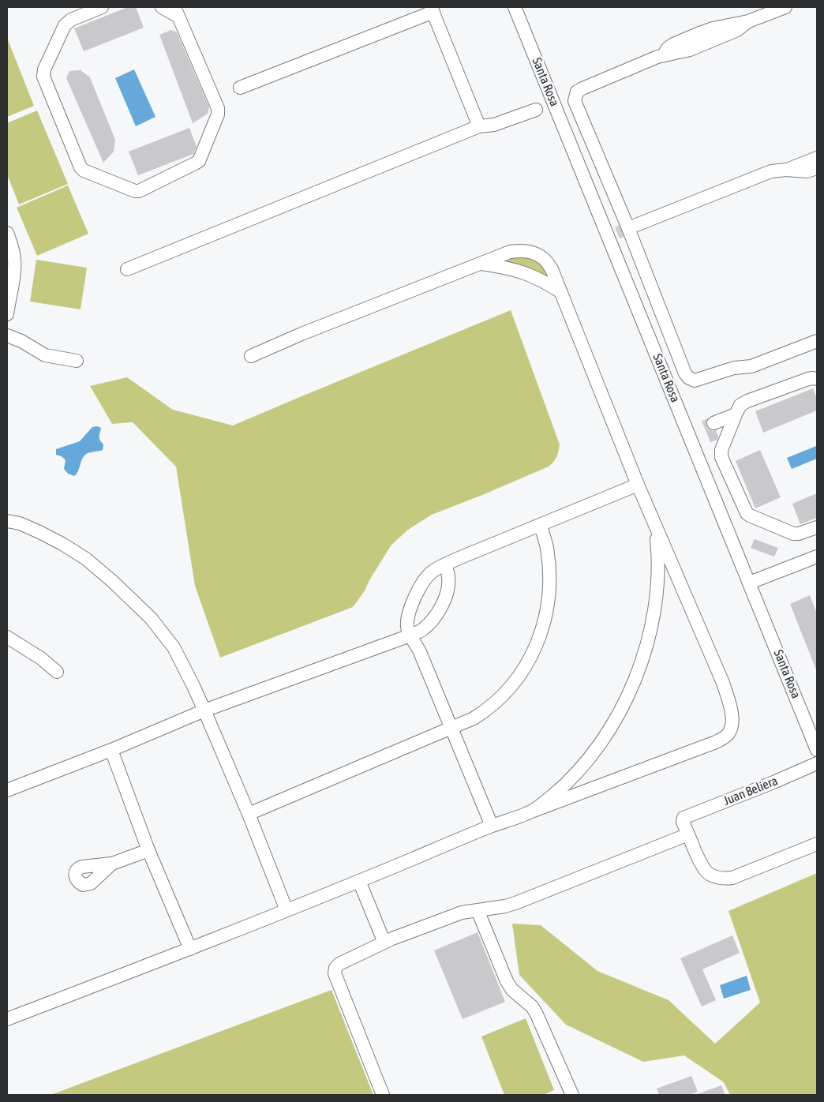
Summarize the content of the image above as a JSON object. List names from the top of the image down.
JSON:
{
  "streets": {
    "street": ["Santa Rosa", "Juan Beliera"]
  }
}
